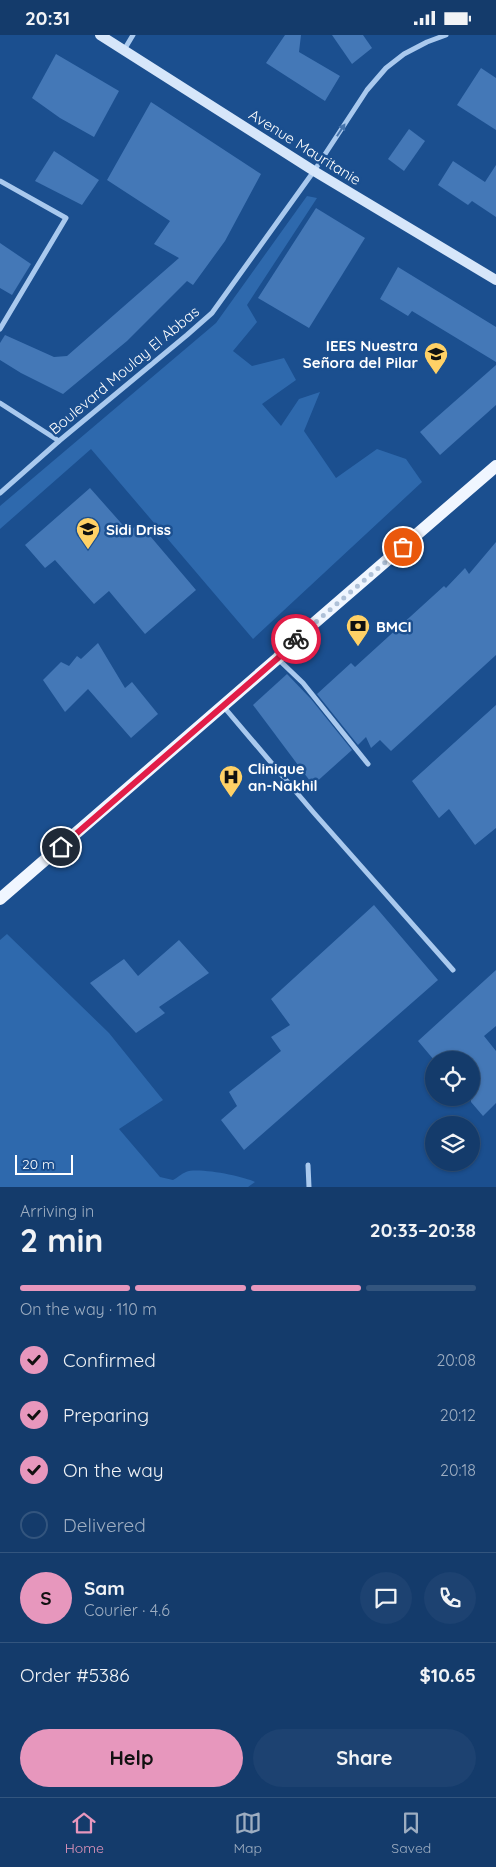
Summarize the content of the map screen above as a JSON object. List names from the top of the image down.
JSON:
{
  "streets": {
    "street": ["Avenue Mauritanie", "Boulevard Moulay El Abbas"]
  },
  "crossings": [
    ["Avenue Mauritanie", "Boulevard Moulay El Abbas"]
  ],
  "places": {
    "school or university": ["IEES Nuestra Señora del Pilar", "Sidi Driss"],
    "bank": ["BMCI"],
    "hospital": ["Clinique an-Nakhil"]
  },
  "scale_bar": "20 m",
  "page": {
    "status": "20:31",
    "scale": "20 m",
    "heading": ["2 min", "Arriving in", "20:33–20:38"],
    "panel": [
      "Sam",
      "Courier · 4.6",
      "Order #5386",
      "$10.65"
    ],
    "bar": "On the way · 110 m",
    "list": [
      ["Confirmed", "20:08"],
      ["Preparing", "20:12"],
      ["On the way", "20:18"],
      "Delivered"
    ],
    "round": "S",
    "buttons": ["Help", "Share"],
    "tabs": ["Home", "Map", "Saved"]
  }
}
